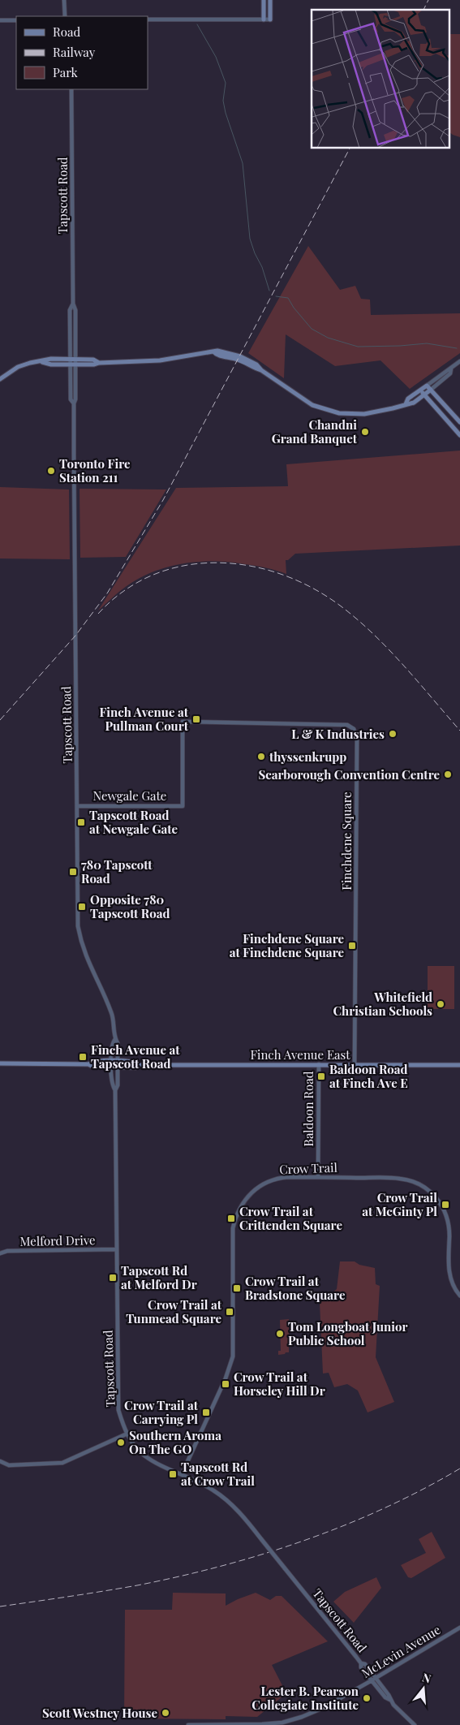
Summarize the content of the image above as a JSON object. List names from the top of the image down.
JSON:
{
  "streets": {
    "main road": ["Finch Avenue East"],
    "street": [
      "Tapscott Road",
      "Newgale Gate",
      "Finchdene Square",
      "Baldoon Road",
      "Crow Trail",
      "Melford Drive",
      "McLevin Avenue"
    ]
  },
  "crossings": [
    ["Tapscott Road", "Newgale Gate"],
    ["Tapscott Road", "Finch Avenue East"],
    ["Tapscott Road", "Crow Trail"],
    ["Tapscott Road", "Melford Drive"],
    ["Tapscott Road", "McLevin Avenue"],
    ["Newgale Gate", "Finchdene Square"],
    ["Finchdene Square", "Finch Avenue East"],
    ["Finch Avenue East", "Baldoon Road"],
    ["Baldoon Road", "Crow Trail"]
  ],
  "places": {
    "other": [
      "Chandni Grand Banquet",
      "Toronto Fire Station 211",
      "L & K Industries",
      "thyssenkrupp",
      "Scarborough Convention Centre",
      "Whitefield Christian Schools",
      "Tom Longboat Junior Public School",
      "Southern Aroma On The GO",
      "Lester B. Pearson Collegiate Institute",
      "Scott Westney House"
    ],
    "transit": [
      "Finch Avenue at Pullman Court",
      "Tapscott Road at Newgale Gate",
      "780 Tapscott Road",
      "Opposite 780 Tapscott Road",
      "Finchdene Square at Finchdene Square",
      "Finch Avenue at Tapscott Road",
      "Baldoon Road at Finch Ave E",
      "Crow Trail at McGinty Pl",
      "Crow Trail at Crittenden Square",
      "Tapscott Rd at Melford Dr",
      "Crow Trail at Bradstone Square",
      "Crow Trail at Tunmead Square",
      "Crow Trail at Horseley Hill Dr",
      "Crow Trail at Carrying Pl",
      "Tapscott Rd at Crow Trail"
    ]
  },
  "legend": ["Road", "Railway", "Park"],
  "north": "top"
}
